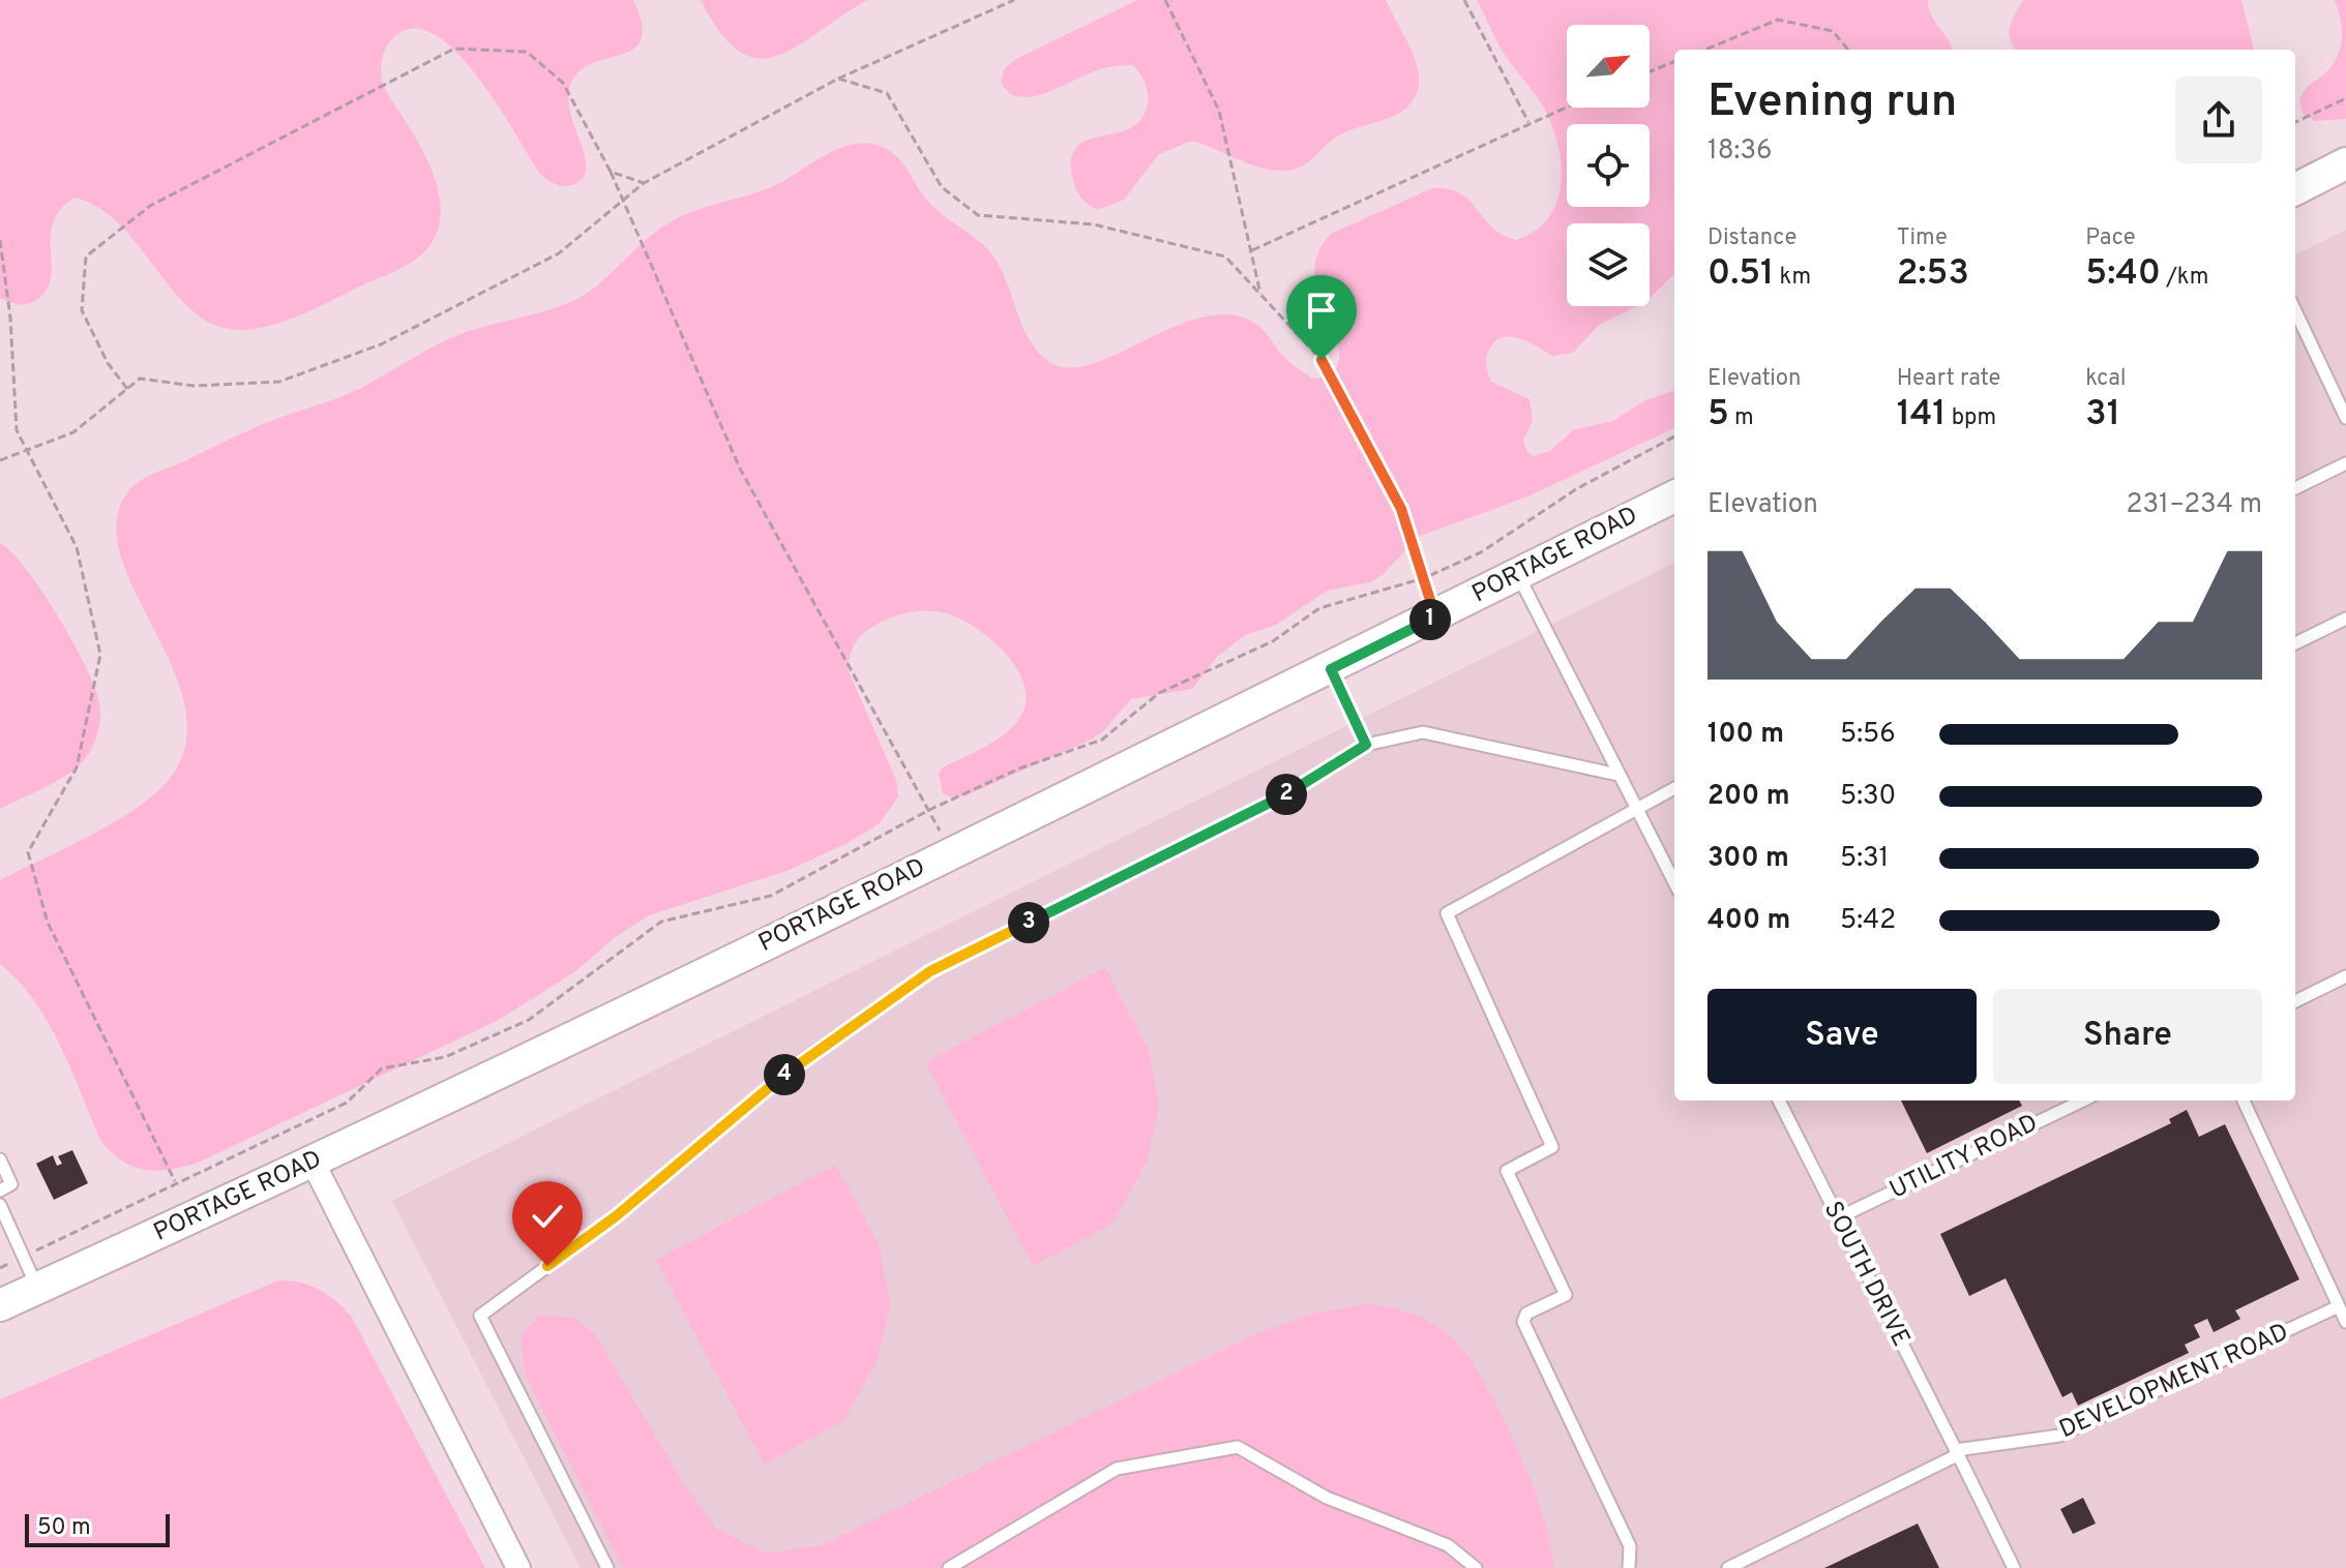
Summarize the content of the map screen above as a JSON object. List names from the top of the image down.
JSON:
{
  "streets": {
    "main road": ["PORTAGE ROAD"],
    "lane": ["UTILITY ROAD", "SOUTH DRIVE", "DEVELOPMENT ROAD"]
  },
  "crossings": [
    ["UTILITY ROAD", "SOUTH DRIVE"],
    ["SOUTH DRIVE", "DEVELOPMENT ROAD"]
  ],
  "scale_bar": "50 m",
  "north": "top right",
  "page": {
    "heading": ["Evening run", "18:36"],
    "stats": [
      ["Distance", "0.51 km"],
      ["Time", "2:53"],
      ["Pace", "5:40 /km"],
      ["Elevation", "5 m"],
      ["Heart rate", "141 bpm"],
      ["kcal", "31"]
    ],
    "chart": ["Elevation", "231–234 m"],
    "pins": [
      "1",
      "2",
      "3",
      "4"
    ],
    "list": [
      {
        "name": "100 m",
        "note": "5:56"
      },
      {
        "name": "200 m",
        "note": "5:30"
      },
      {
        "name": "300 m",
        "note": "5:31"
      },
      {
        "name": "400 m",
        "note": "5:42"
      }
    ],
    "buttons": ["Save", "Share"],
    "scale": "50 m"
  }
}
